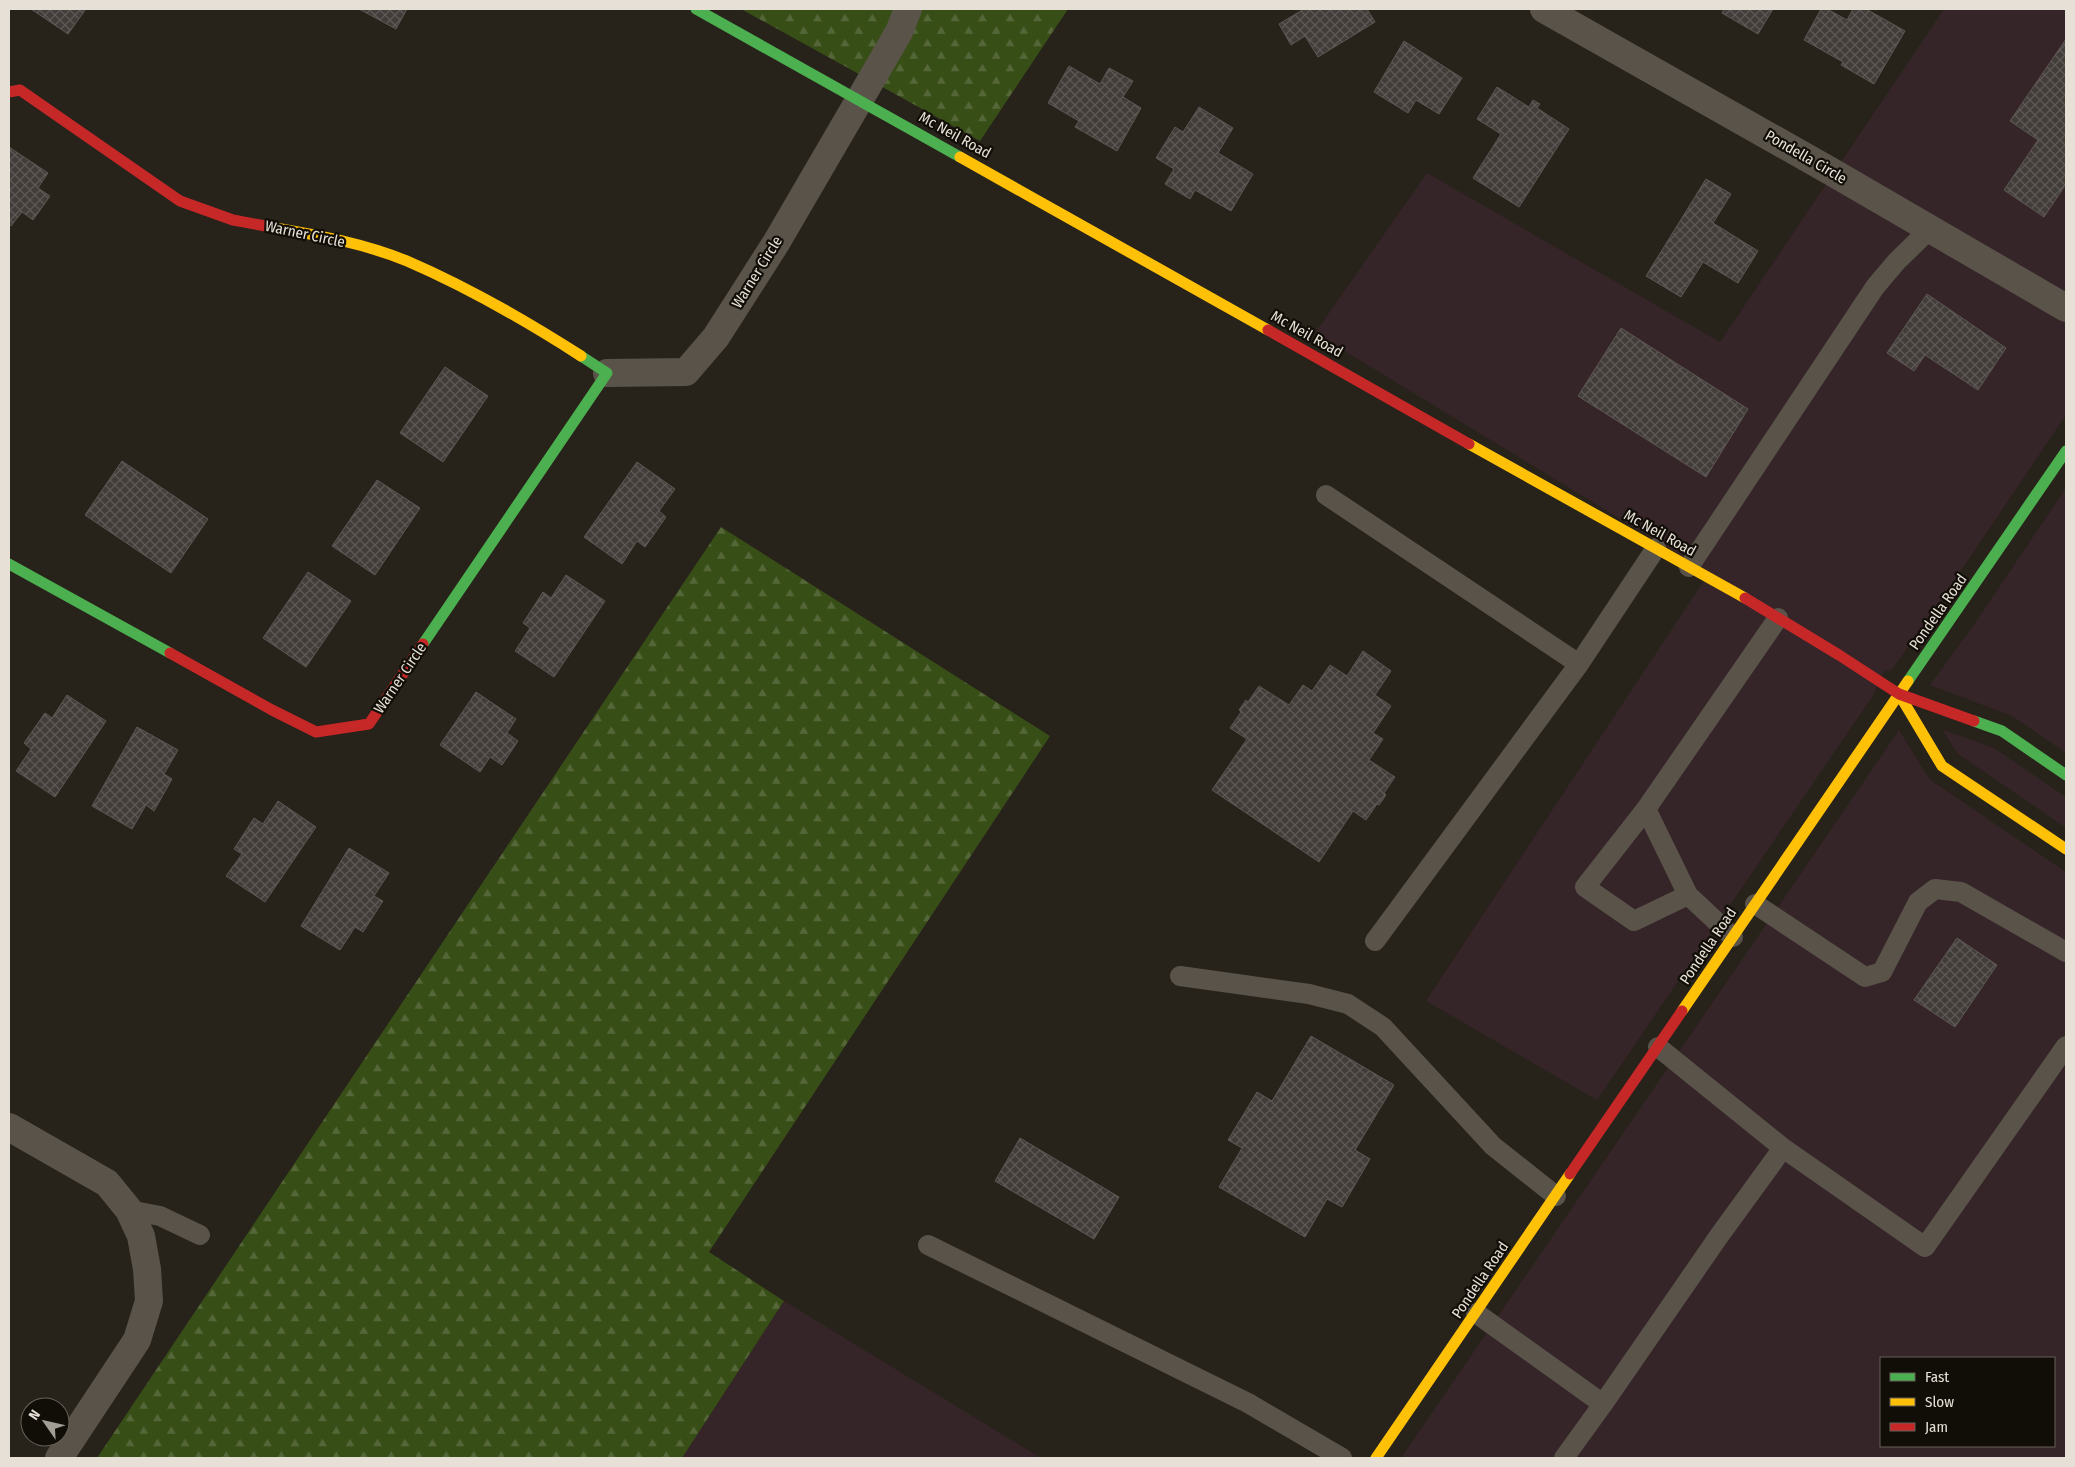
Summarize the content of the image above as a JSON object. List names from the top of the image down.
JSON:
{
  "streets": {
    "street": [
      "Mc Neil Road",
      "Pondella Circle",
      "Warner Circle",
      "Pondella Road"
    ]
  },
  "crossings": [
    ["Mc Neil Road", "Warner Circle"],
    ["Mc Neil Road", "Pondella Road"]
  ],
  "legend": ["Fast", "Slow", "Jam"],
  "north": "top left"
}
